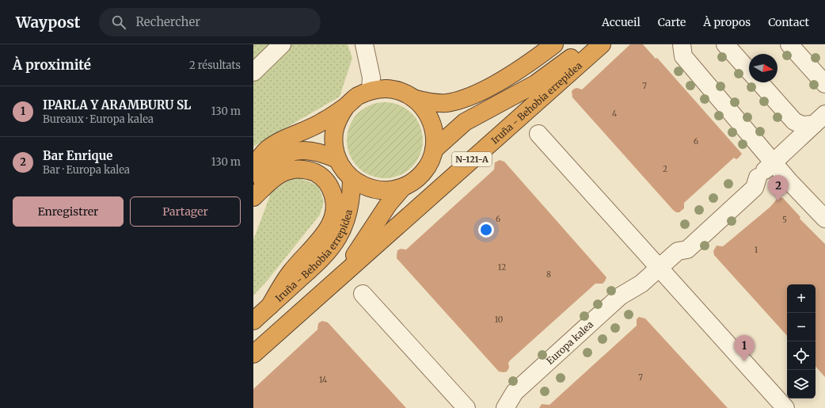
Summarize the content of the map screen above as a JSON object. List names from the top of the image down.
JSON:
{
  "streets": {
    "highway": ["Iruña - Behobia errepidea", "N-121-A"],
    "street": ["Europa kalea"]
  },
  "crossings": [
    ["Iruña - Behobia errepidea", "N-121-A"]
  ],
  "house_numbers": [
    "7",
    "4",
    "6",
    "2",
    "6",
    "5",
    "1",
    "12",
    "8",
    "10",
    "7",
    "14"
  ],
  "north": "right",
  "page": {
    "header": "Waypost",
    "search": "Rechercher",
    "nav": [
      "Accueil",
      "Carte",
      "À propos",
      "Contact"
    ],
    "heading": ["À proximité", "2 résultats"],
    "list": [
      {
        "mark": "1",
        "name": "IPARLA Y ARAMBURU SL",
        "note": "Bureaux · Europa kalea",
        "value": "130 m"
      },
      {
        "mark": "2",
        "name": "Bar Enrique",
        "note": "Bar · Europa kalea",
        "value": "130 m"
      }
    ],
    "pins": ["2", "1"],
    "buttons": ["Enregistrer", "Partager"],
    "map_buttons": ["+", "−"]
  }
}
